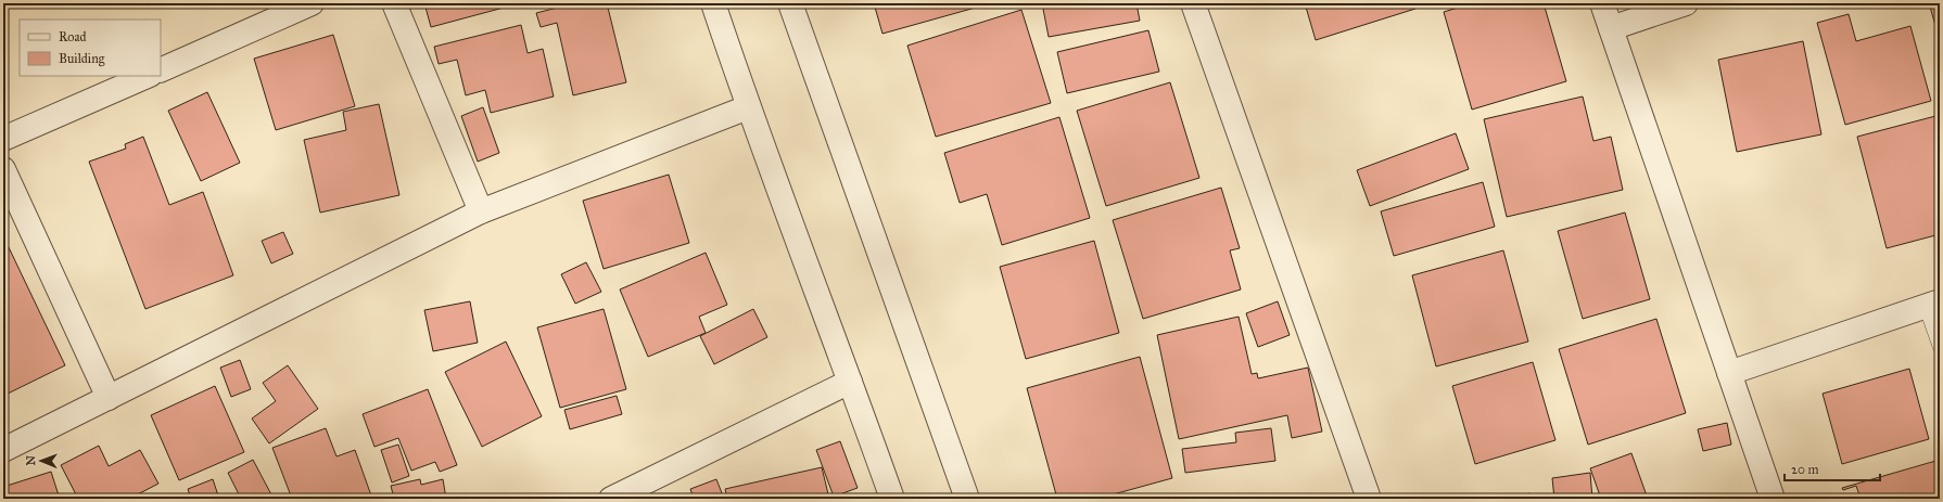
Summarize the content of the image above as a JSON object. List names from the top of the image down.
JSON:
{
  "legend": ["Road", "Building"],
  "scale_bar": "20 m",
  "north": "left"
}
